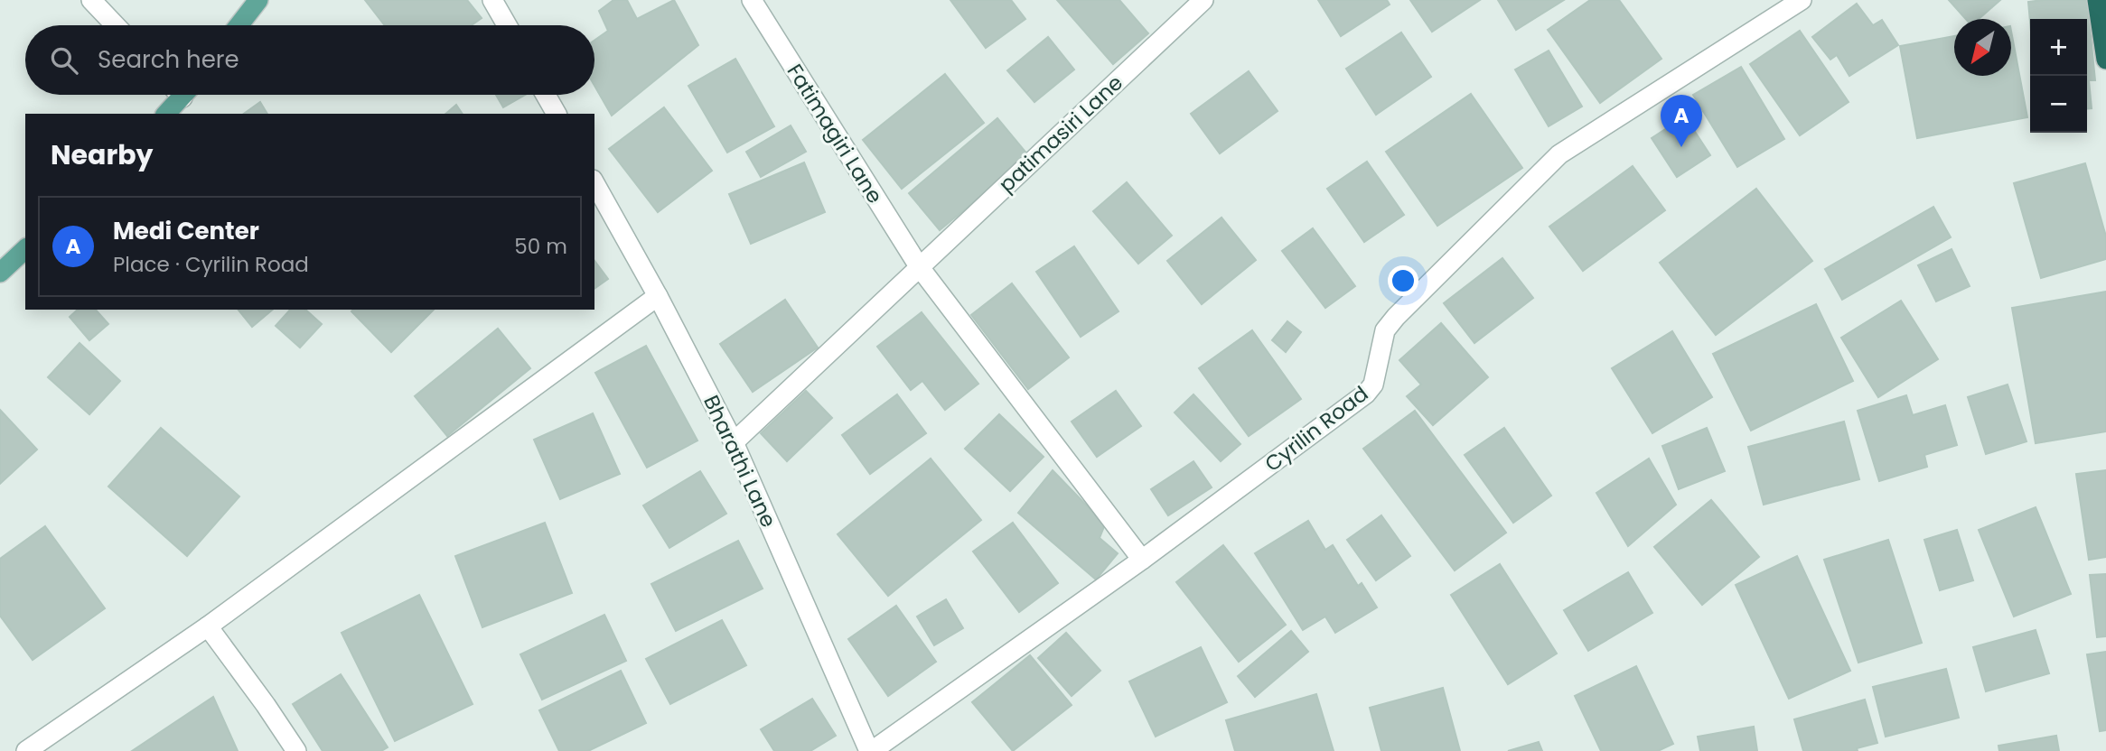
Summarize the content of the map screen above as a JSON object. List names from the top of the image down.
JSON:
{
  "streets": {
    "street": [
      "Fatimagiri Lane",
      "patimasiri Lane",
      "Cyrilin Road",
      "Bharathi Lane"
    ]
  },
  "crossings": [
    ["Fatimagiri Lane", "patimasiri Lane"],
    ["Fatimagiri Lane", "Cyrilin Road"],
    ["patimasiri Lane", "Bharathi Lane"],
    ["Cyrilin Road", "Bharathi Lane"]
  ],
  "north": "bottom left",
  "page": {
    "map_buttons": ["+", "−"],
    "search": "Search here",
    "pins": "A",
    "heading": "Nearby",
    "list": [
      {
        "mark": "A",
        "name": "Medi Center",
        "note": "Place · Cyrilin Road",
        "value": "50 m"
      }
    ]
  }
}
